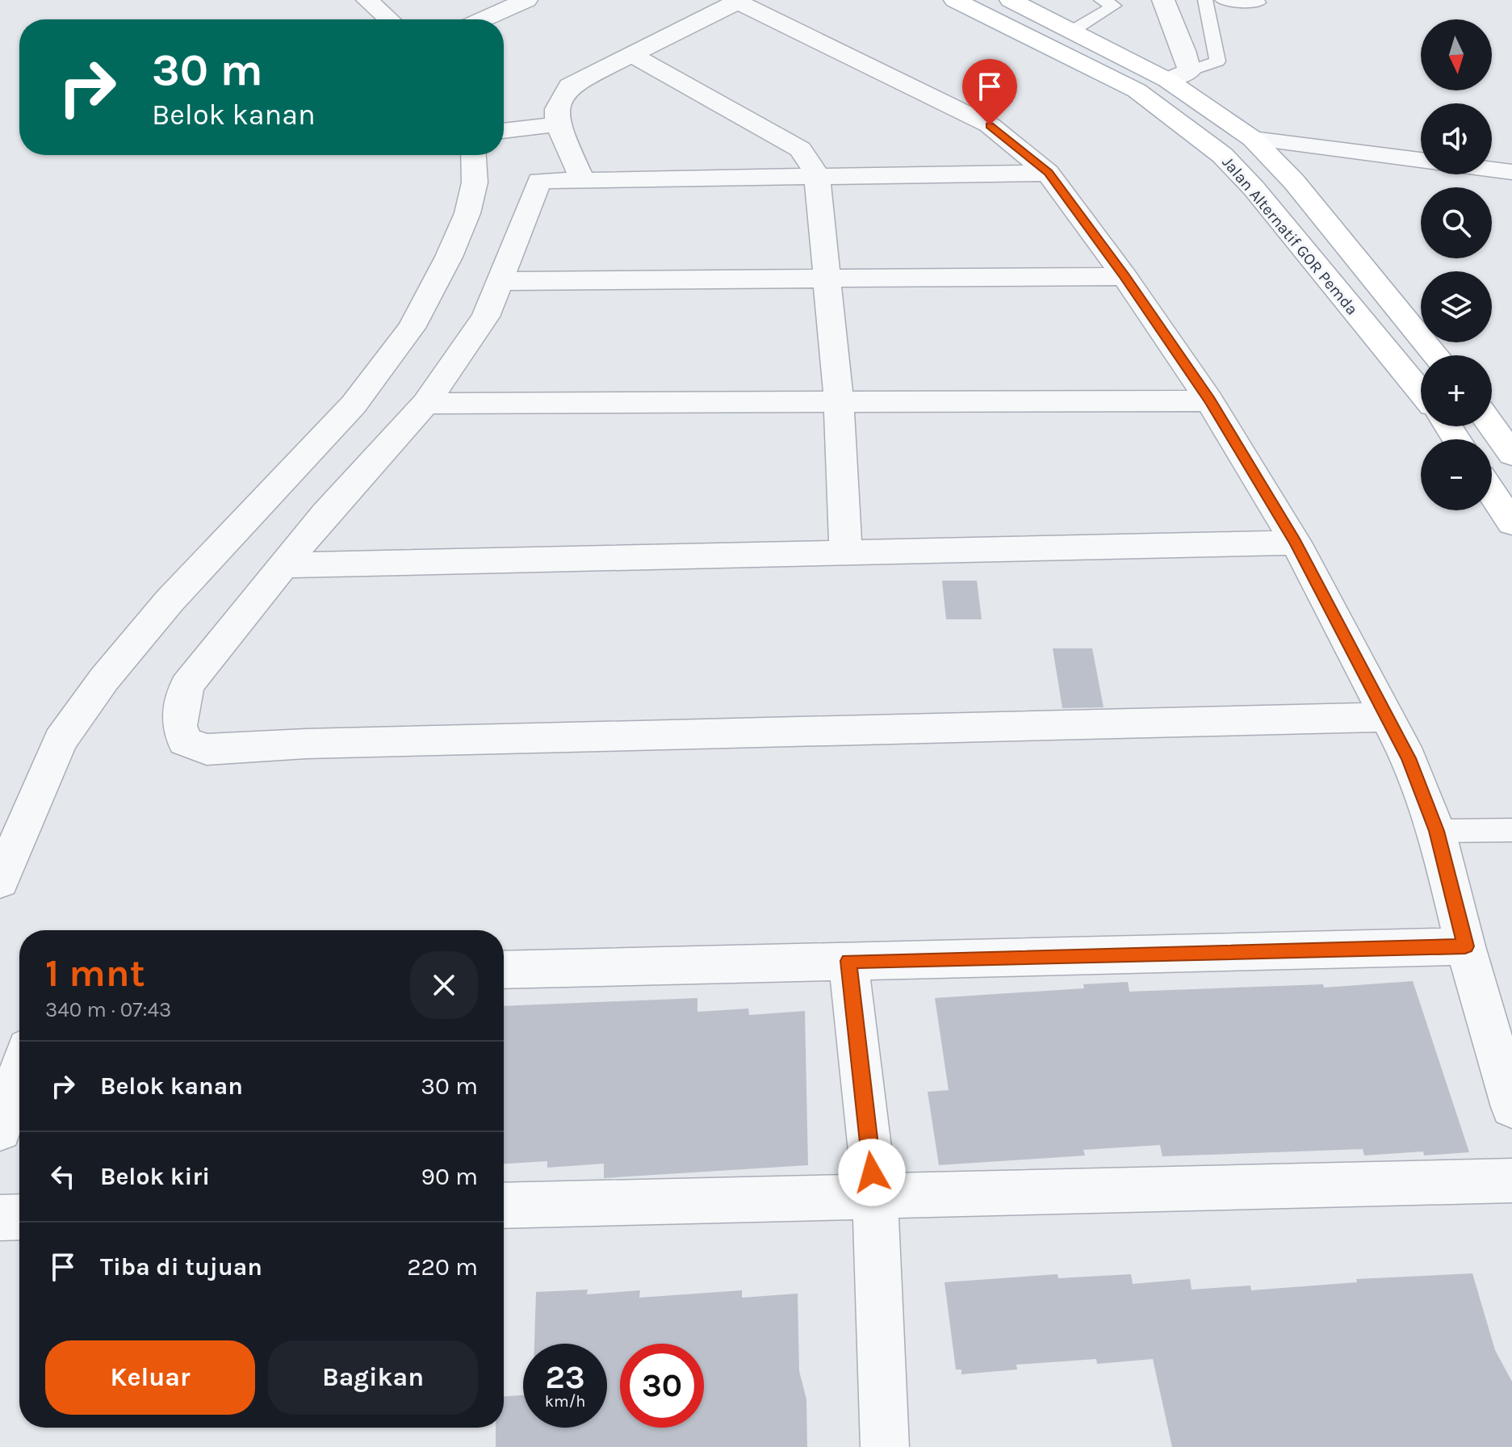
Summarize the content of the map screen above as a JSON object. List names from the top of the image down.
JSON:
{
  "streets": {
    "main road": ["Jalan Alternatif GOR Pemda"]
  },
  "north": "bottom",
  "page": {
    "map_buttons": ["+", "−"],
    "turn": ["30 m", "Belok kanan"],
    "heading": ["1 mnt", "340 m · 07:43"],
    "list": [
      {
        "name": "Belok kanan",
        "value": "30 m"
      },
      {
        "name": "Belok kiri",
        "value": "90 m"
      },
      {
        "name": "Tiba di tujuan",
        "value": "220 m"
      }
    ],
    "buttons": ["Keluar", "Bagikan"],
    "speed": "23 km/h",
    "limit": "30"
  }
}
